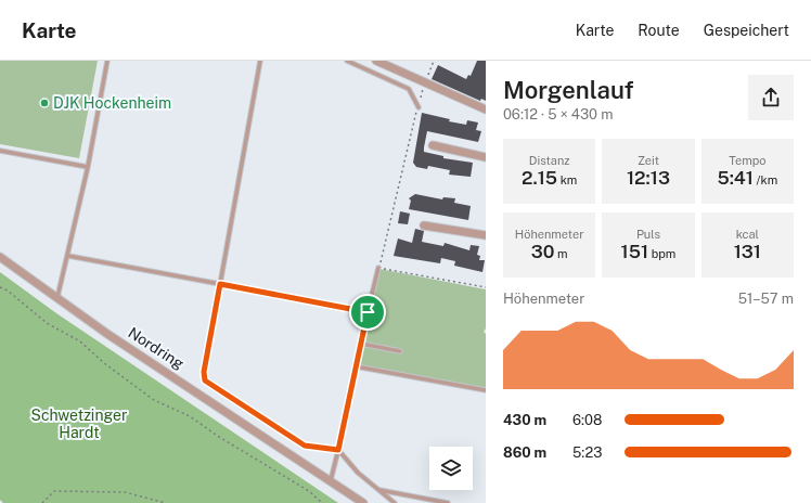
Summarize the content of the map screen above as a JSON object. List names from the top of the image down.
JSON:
{
  "streets": {
    "street": ["Nordring"]
  },
  "parks": ["Schwetzinger Hardt"],
  "places": ["DJK Hockenheim"],
  "page": {
    "header": "Karte",
    "nav": ["Karte", "Route", "Gespeichert"],
    "heading": ["Morgenlauf", "06:12 · 5 × 430 m"],
    "stats": [
      ["Distanz", "2.15 km"],
      ["Zeit", "12:13"],
      ["Tempo", "5:41 /km"],
      ["Höhenmeter", "30 m"],
      ["Puls", "151 bpm"],
      ["kcal", "131"]
    ],
    "chart": ["Höhenmeter", "51–57 m"],
    "list": [
      {
        "name": "430 m",
        "note": "6:08"
      },
      {
        "name": "860 m",
        "note": "5:23"
      }
    ]
  }
}
